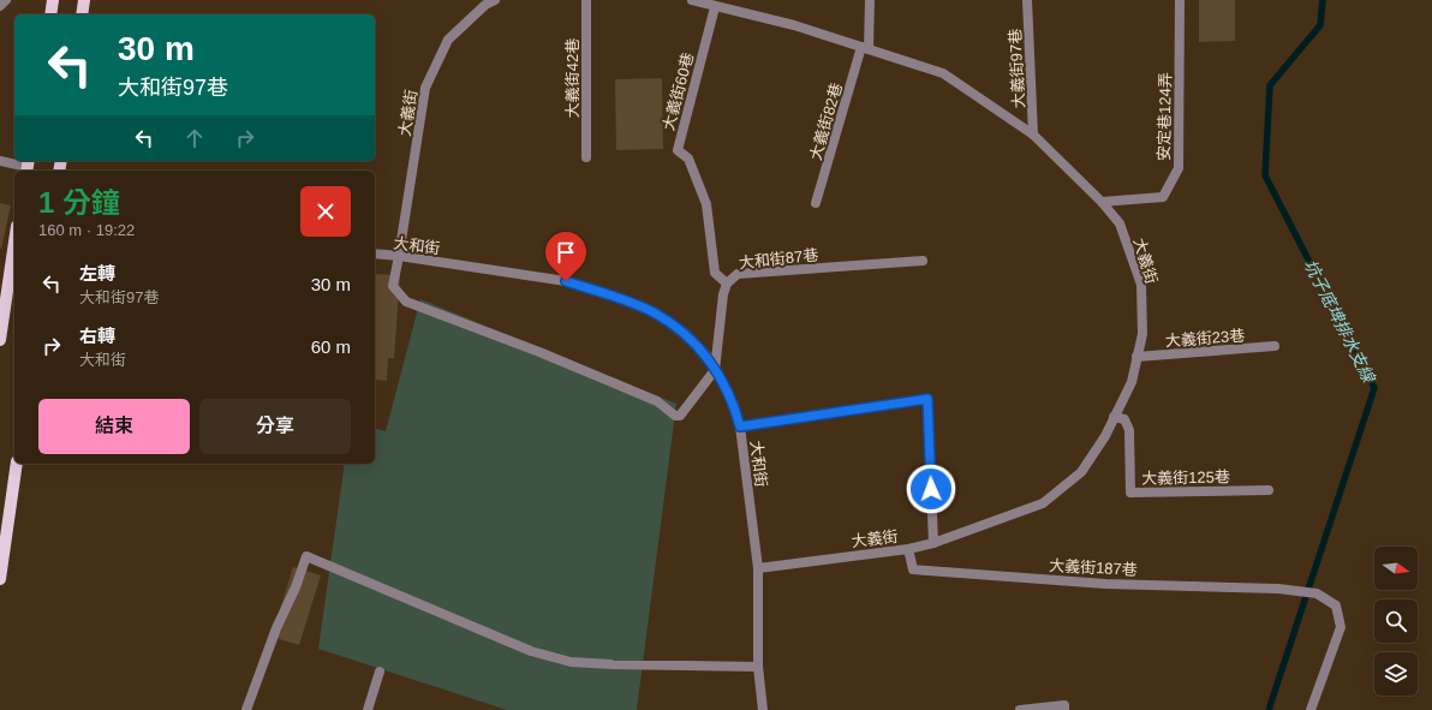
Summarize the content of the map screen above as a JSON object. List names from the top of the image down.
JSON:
{
  "streets": {
    "street": [
      "大義街97巷",
      "大義街42巷",
      "大義街60巷",
      "大義街",
      "安定巷124弄",
      "大義街82巷",
      "大和街",
      "大和街87巷",
      "大義街23巷",
      "大義街125巷",
      "大義街187巷"
    ]
  },
  "crossings": [
    ["大義街97巷", "大義街"],
    ["大義街60巷", "大義街"],
    ["大義街60巷", "大和街87巷"],
    ["大義街", "安定巷124弄"],
    ["大義街", "大義街82巷"],
    ["大義街", "大和街"],
    ["大義街", "大和街87巷"],
    ["大義街", "大義街23巷"],
    ["大義街", "大義街125巷"],
    ["大義街", "大義街187巷"],
    ["大和街", "大和街87巷"]
  ],
  "water": ["坑子底埤排水支線"],
  "north": "right",
  "page": {
    "turn": ["30 m", "大和街97巷"],
    "heading": ["1 分鐘", "160 m · 19:22"],
    "list": [
      {
        "name": "左轉",
        "note": "大和街97巷",
        "value": "30 m"
      },
      {
        "name": "右轉",
        "note": "大和街",
        "value": "60 m"
      }
    ],
    "buttons": ["結束", "分享"]
  }
}
